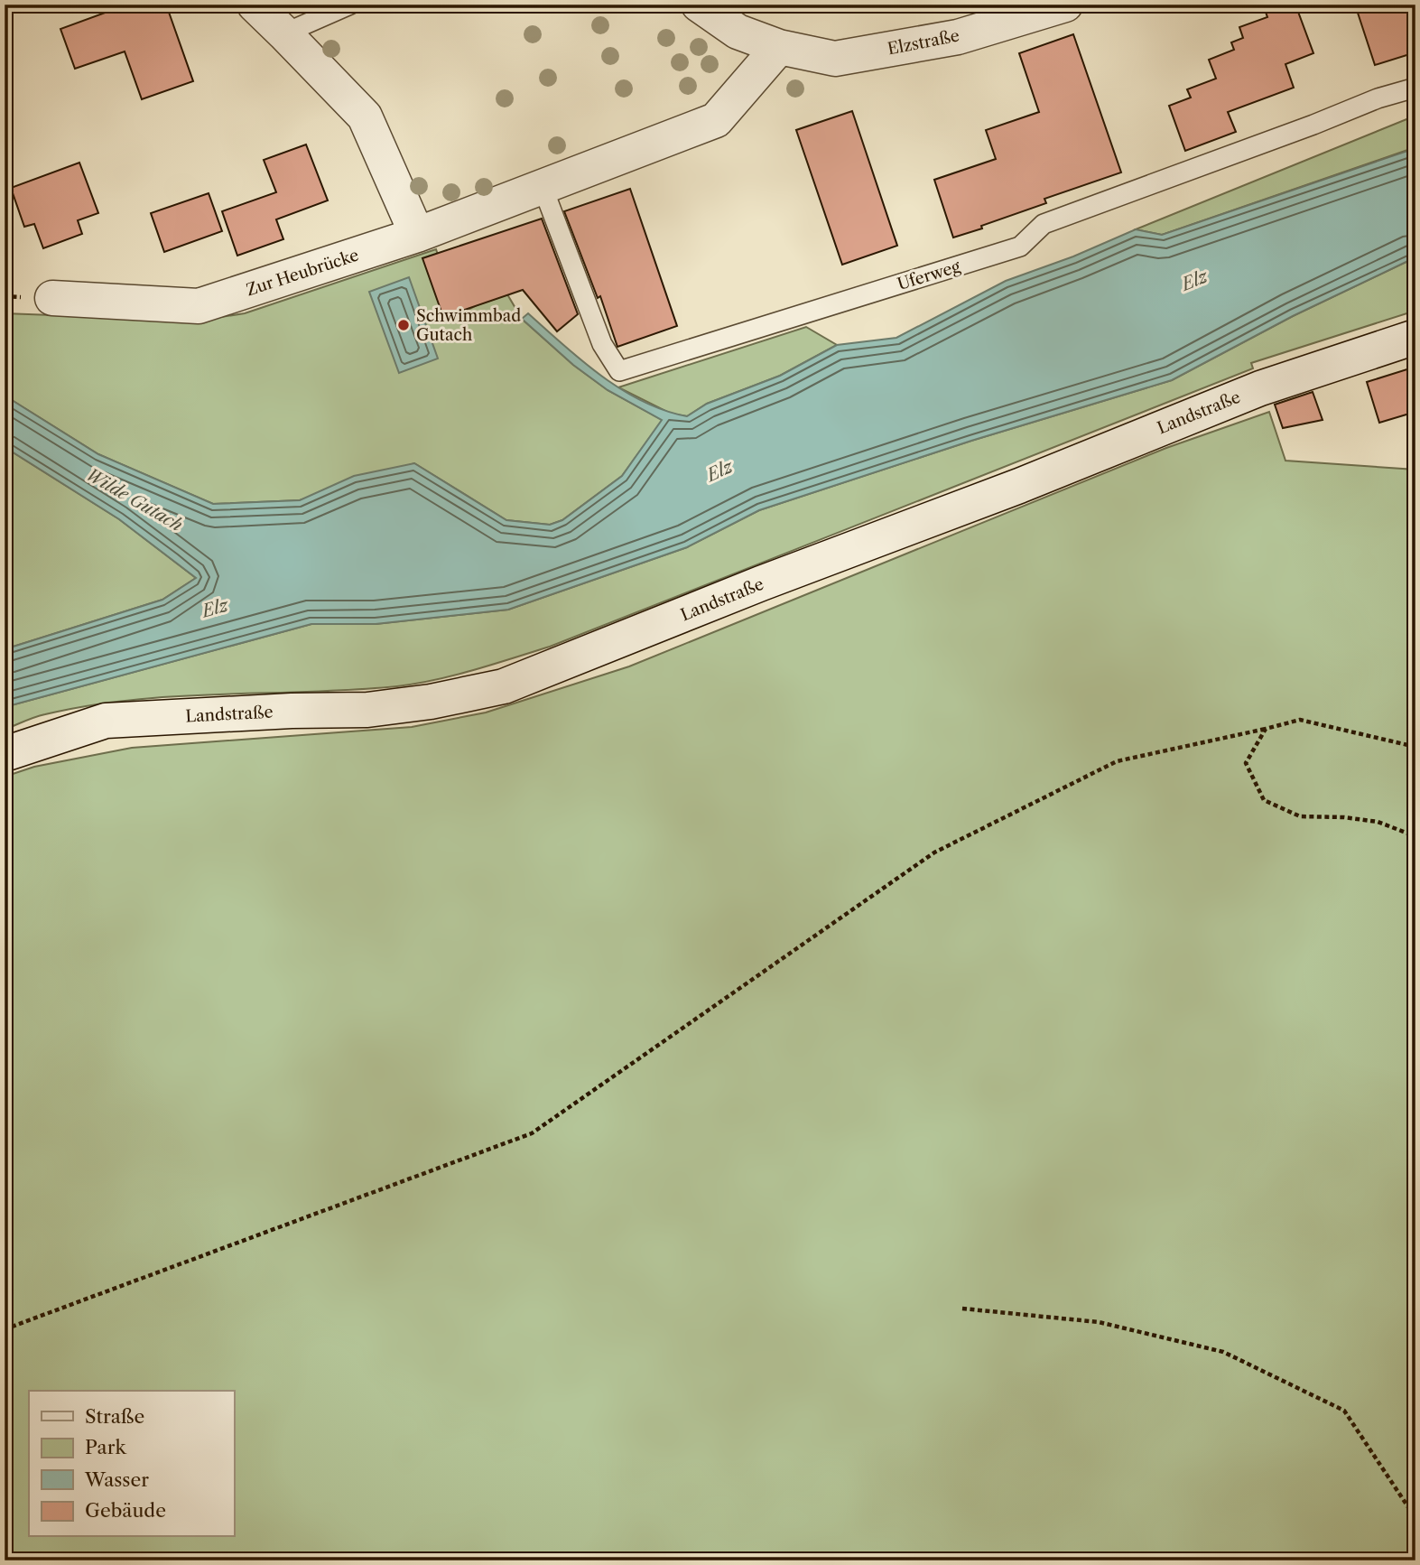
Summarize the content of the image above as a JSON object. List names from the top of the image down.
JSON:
{
  "streets": {
    "street": ["Elzstraße", "Zur Heubrücke", "Landstraße"],
    "lane": ["Uferweg"]
  },
  "crossings": [
    ["Zur Heubrücke", "Uferweg"]
  ],
  "water": ["Elz", "Wilde Gutach"],
  "places": ["Schwimmbad Gutach"],
  "legend": [
    "Straße",
    "Park",
    "Wasser",
    "Gebäude"
  ]
}
